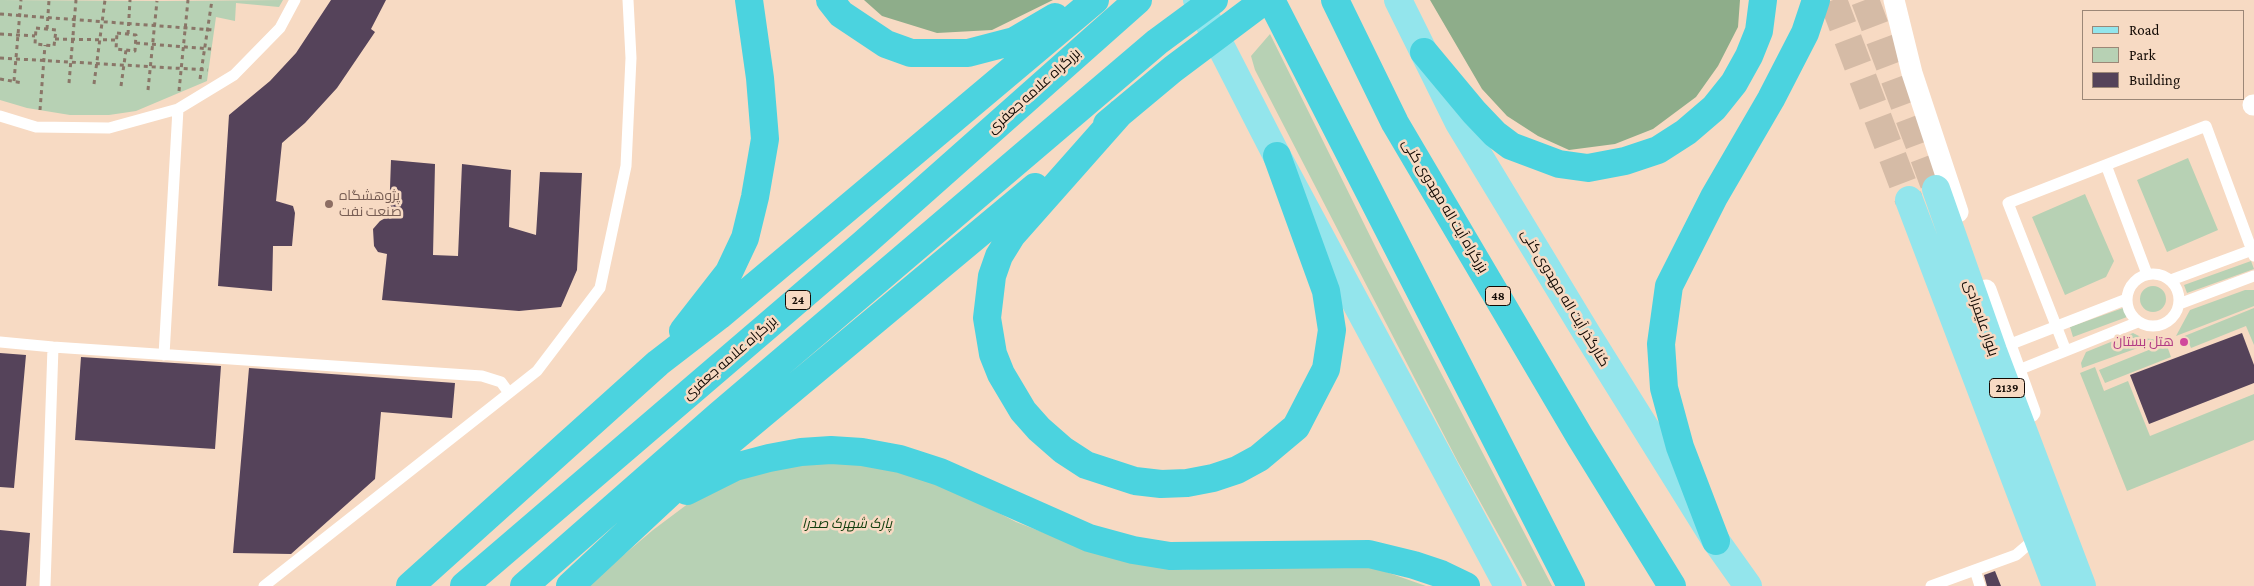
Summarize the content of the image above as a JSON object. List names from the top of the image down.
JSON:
{
  "streets": {
    "highway": [
      "بزرگراه علامه جعفری",
      "بزرگراه آیت اله مهدوی کنی",
      "48",
      "24"
    ],
    "main road": ["کنارگذر آیت اله مهدوی کنی", "بلوار علیمرادی", "2139"]
  },
  "parks": ["پارک شهرک صدرا"],
  "places": ["پژوهشگاه صنعت نفت", "هتل بستان"],
  "legend": ["Road", "Park", "Building"]
}
